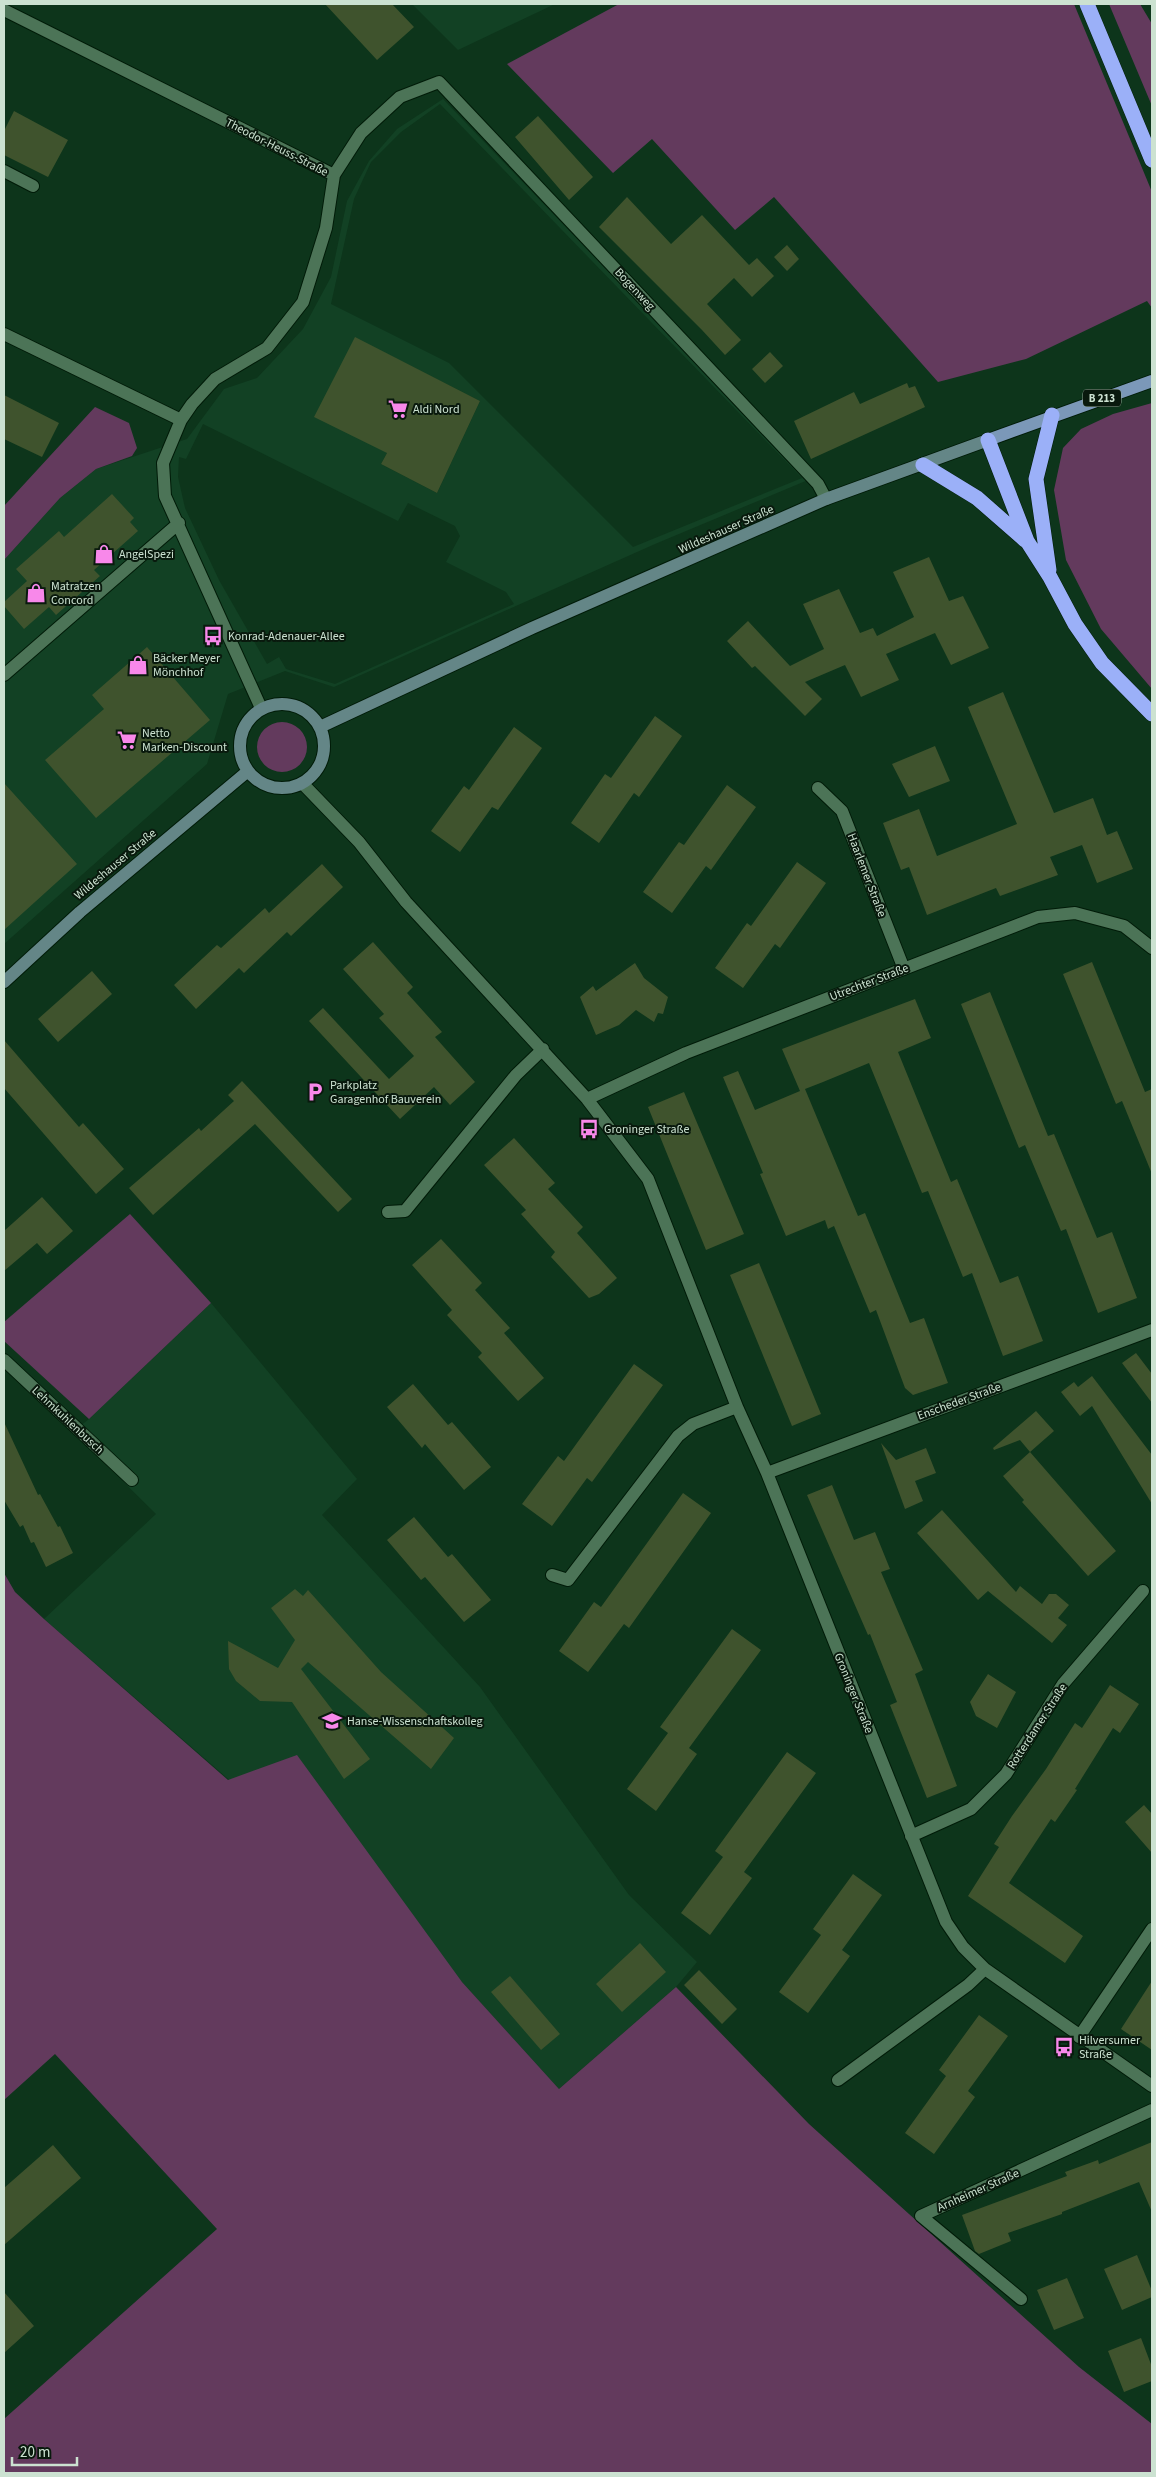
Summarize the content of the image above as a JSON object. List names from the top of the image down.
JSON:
{
  "streets": {
    "main road": ["B 213", "Wildeshauser Straße"],
    "street": [
      "Theodor-Heuss-Straße",
      "Bogenweg",
      "Haarlemer Straße",
      "Utrechter Straße",
      "Enscheder Straße",
      "Lehmkuhlenbusch",
      "Groninger Straße",
      "Rotterdamer Straße",
      "Arnheimer Straße"
    ]
  },
  "crossings": [
    ["Theodor-Heuss-Straße", "Bogenweg"],
    ["Bogenweg", "Wildeshauser Straße"],
    ["Wildeshauser Straße", "Groninger Straße"],
    ["Haarlemer Straße", "Utrechter Straße"],
    ["Utrechter Straße", "Groninger Straße"],
    ["Enscheder Straße", "Groninger Straße"],
    ["Groninger Straße", "Rotterdamer Straße"]
  ],
  "places": {
    "supermarket": ["Aldi Nord", "Netto Marken-Discount"],
    "shop": ["AngelSpezi", "Matratzen Concord", "Bäcker Meyer Mönchhof"],
    "bus stop": ["Konrad-Adenauer-Allee", "Groninger Straße", "Hilversumer Straße"],
    "parking": ["Parkplatz Garagenhof Bauverein"],
    "school or university": ["Hanse-Wissenschaftskolleg"]
  },
  "scale_bar": "20 m"
}
